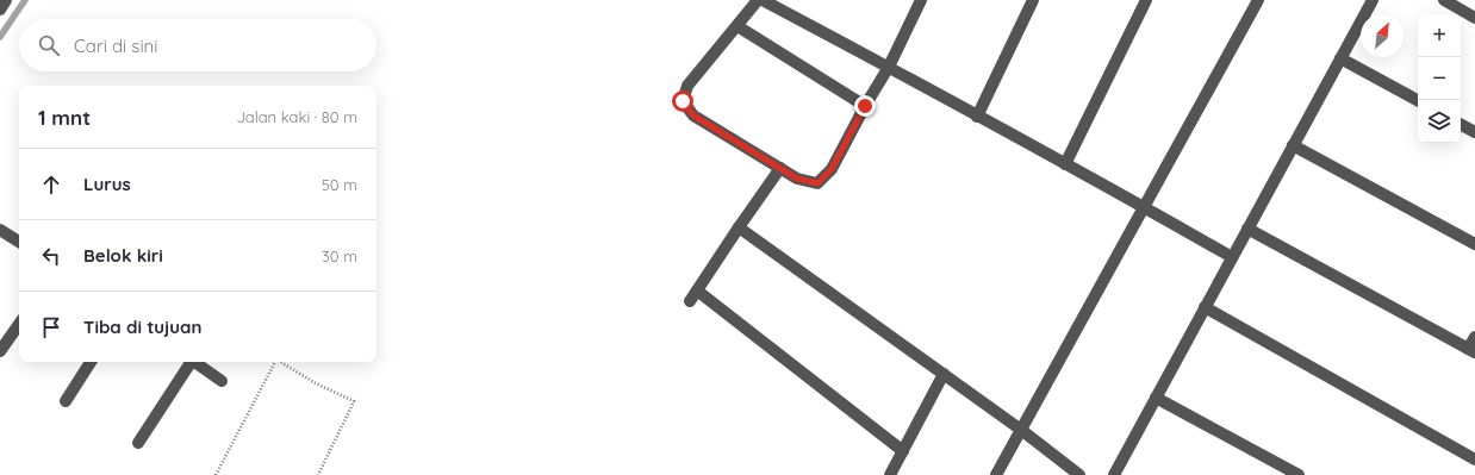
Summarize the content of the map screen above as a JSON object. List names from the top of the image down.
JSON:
{
  "north": "top right",
  "page": {
    "map_buttons": ["+", "−"],
    "search": "Cari di sini",
    "heading": ["1 mnt", "Jalan kaki · 80 m"],
    "list": [
      ["Lurus", "50 m"],
      ["Belok kiri", "30 m"],
      "Tiba di tujuan"
    ]
  }
}
